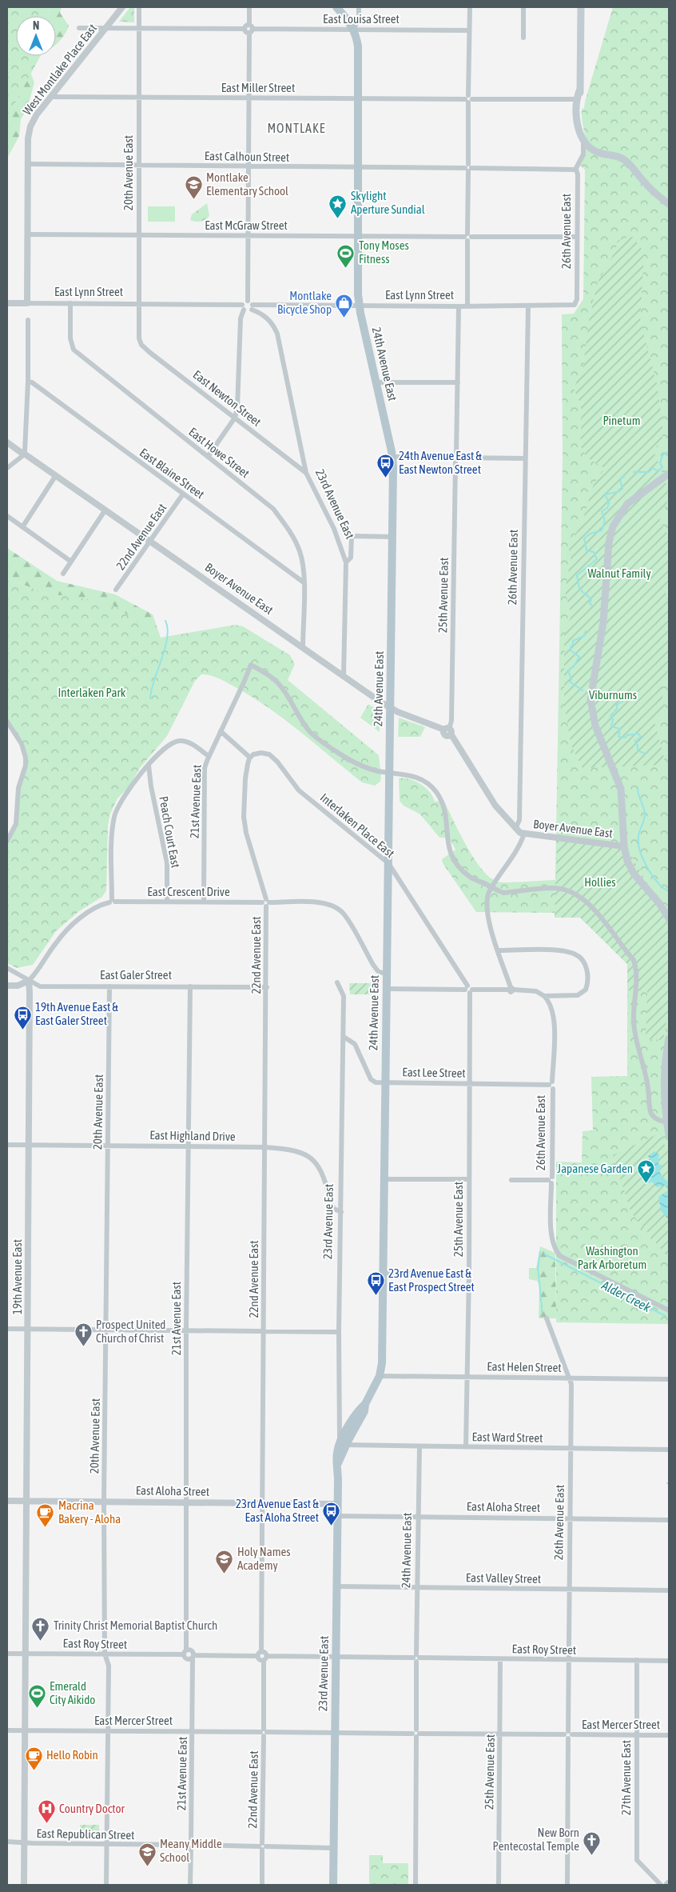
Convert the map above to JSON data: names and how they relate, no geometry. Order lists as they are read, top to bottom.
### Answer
{
  "streets": {
    "main road": ["24th Avenue East", "23rd Avenue East"],
    "street": [
      "East Louisa Street",
      "West Montlake Place East",
      "East Miller Street",
      "East Calhoun Street",
      "20th Avenue East",
      "East McGraw Street",
      "26th Avenue East",
      "East Lynn Street",
      "East Newton Street",
      "East Howe Street",
      "East Blaine Street",
      "22nd Avenue East",
      "Boyer Avenue East",
      "25th Avenue East",
      "21st Avenue East",
      "Interlaken Place East",
      "Peach Court East",
      "East Crescent Drive",
      "East Galer Street",
      "East Lee Street",
      "East Highland Drive",
      "19th Avenue East",
      "East Helen Street",
      "East Ward Street",
      "East Aloha Street",
      "East Valley Street",
      "East Roy Street",
      "East Mercer Street",
      "27th Avenue East",
      "East Republican Street"
    ]
  },
  "crossings": [
    ["East Louisa Street", "West Montlake Place East"],
    ["East Louisa Street", "20th Avenue East"],
    ["East Louisa Street", "24th Avenue East"],
    ["West Montlake Place East", "East Miller Street"],
    ["West Montlake Place East", "East Calhoun Street"],
    ["East Miller Street", "20th Avenue East"],
    ["East Miller Street", "24th Avenue East"],
    ["East Calhoun Street", "20th Avenue East"],
    ["East Calhoun Street", "26th Avenue East"],
    ["East Calhoun Street", "24th Avenue East"],
    ["20th Avenue East", "East McGraw Street"],
    ["20th Avenue East", "East Lynn Street"],
    ["20th Avenue East", "East Newton Street"],
    ["20th Avenue East", "East Galer Street"],
    ["20th Avenue East", "East Highland Drive"],
    ["20th Avenue East", "East Aloha Street"],
    ["20th Avenue East", "East Roy Street"],
    ["20th Avenue East", "East Mercer Street"],
    ["20th Avenue East", "East Republican Street"],
    ["East McGraw Street", "26th Avenue East"],
    ["East McGraw Street", "24th Avenue East"],
    ["26th Avenue East", "East Lynn Street"],
    ["26th Avenue East", "Boyer Avenue East"],
    ["26th Avenue East", "East Lee Street"],
    ["26th Avenue East", "East Helen Street"],
    ["26th Avenue East", "East Ward Street"],
    ["26th Avenue East", "East Aloha Street"],
    ["26th Avenue East", "East Valley Street"],
    ["26th Avenue East", "East Roy Street"],
    ["26th Avenue East", "East Mercer Street"],
    ["East Lynn Street", "24th Avenue East"],
    ["East Lynn Street", "East Howe Street"],
    ["East Lynn Street", "23rd Avenue East"],
    ["East Lynn Street", "25th Avenue East"],
    ["24th Avenue East", "Boyer Avenue East"],
    ["24th Avenue East", "21st Avenue East"],
    ["24th Avenue East", "Interlaken Place East"],
    ["24th Avenue East", "East Crescent Drive"],
    ["24th Avenue East", "East Lee Street"],
    ["24th Avenue East", "East Helen Street"],
    ["24th Avenue East", "East Ward Street"],
    ["24th Avenue East", "East Aloha Street"],
    ["24th Avenue East", "East Valley Street"],
    ["24th Avenue East", "East Roy Street"],
    ["24th Avenue East", "East Mercer Street"],
    ["East Newton Street", "23rd Avenue East"],
    ["East Howe Street", "East Blaine Street"],
    ["East Howe Street", "Boyer Avenue East"],
    ["East Blaine Street", "22nd Avenue East"],
    ["23rd Avenue East", "Boyer Avenue East"],
    ["23rd Avenue East", "East Lee Street"],
    ["23rd Avenue East", "East Highland Drive"],
    ["23rd Avenue East", "East Ward Street"],
    ["23rd Avenue East", "East Aloha Street"],
    ["23rd Avenue East", "East Valley Street"],
    ["23rd Avenue East", "East Roy Street"],
    ["23rd Avenue East", "East Mercer Street"],
    ["23rd Avenue East", "East Republican Street"],
    ["22nd Avenue East", "Boyer Avenue East"],
    ["22nd Avenue East", "Interlaken Place East"],
    ["22nd Avenue East", "East Crescent Drive"],
    ["22nd Avenue East", "East Galer Street"],
    ["22nd Avenue East", "East Highland Drive"],
    ["22nd Avenue East", "East Aloha Street"],
    ["22nd Avenue East", "East Roy Street"],
    ["22nd Avenue East", "East Mercer Street"],
    ["22nd Avenue East", "East Republican Street"],
    ["Boyer Avenue East", "25th Avenue East"],
    ["25th Avenue East", "Interlaken Place East"],
    ["25th Avenue East", "East Lee Street"],
    ["25th Avenue East", "East Helen Street"],
    ["25th Avenue East", "East Ward Street"],
    ["25th Avenue East", "East Roy Street"],
    ["25th Avenue East", "East Mercer Street"],
    ["21st Avenue East", "East Crescent Drive"],
    ["21st Avenue East", "East Galer Street"],
    ["21st Avenue East", "East Highland Drive"],
    ["21st Avenue East", "East Aloha Street"],
    ["21st Avenue East", "East Roy Street"],
    ["21st Avenue East", "East Mercer Street"],
    ["21st Avenue East", "East Republican Street"],
    ["Peach Court East", "East Crescent Drive"],
    ["East Crescent Drive", "East Galer Street"],
    ["East Crescent Drive", "19th Avenue East"],
    ["East Galer Street", "19th Avenue East"],
    ["East Highland Drive", "19th Avenue East"],
    ["19th Avenue East", "East Aloha Street"],
    ["19th Avenue East", "East Roy Street"],
    ["19th Avenue East", "East Mercer Street"],
    ["19th Avenue East", "East Republican Street"],
    ["East Roy Street", "27th Avenue East"],
    ["East Mercer Street", "27th Avenue East"]
  ],
  "districts": ["MONTLAKE"],
  "water": ["Alder Creek"],
  "parks": [
    "Pinetum",
    "Walnut Family",
    "Interlaken Park",
    "Viburnums",
    "Hollies",
    "Washington Park Arboretum"
  ],
  "places": {
    "school or university": ["Montlake Elementary School", "Holy Names Academy", "Meany Middle School"],
    "place": ["Skylight Aperture Sundial", "Japanese Garden"],
    "sports": ["Tony Moses Fitness", "Emerald City Aikido"],
    "shop": ["Montlake Bicycle Shop"],
    "bus stop": [
      "24th Avenue East & East Newton Street",
      "19th Avenue East & East Galer Street",
      "23rd Avenue East & East Prospect Street",
      "23rd Avenue East & East Aloha Street"
    ],
    "church": ["Prospect United Church of Christ", "Trinity Christ Memorial Baptist Church", "New Born Pentecostal Temple"],
    "cafe": ["Macrina Bakery - Aloha", "Hello Robin"],
    "hospital": ["Country Doctor"]
  },
  "north": "top"
}
